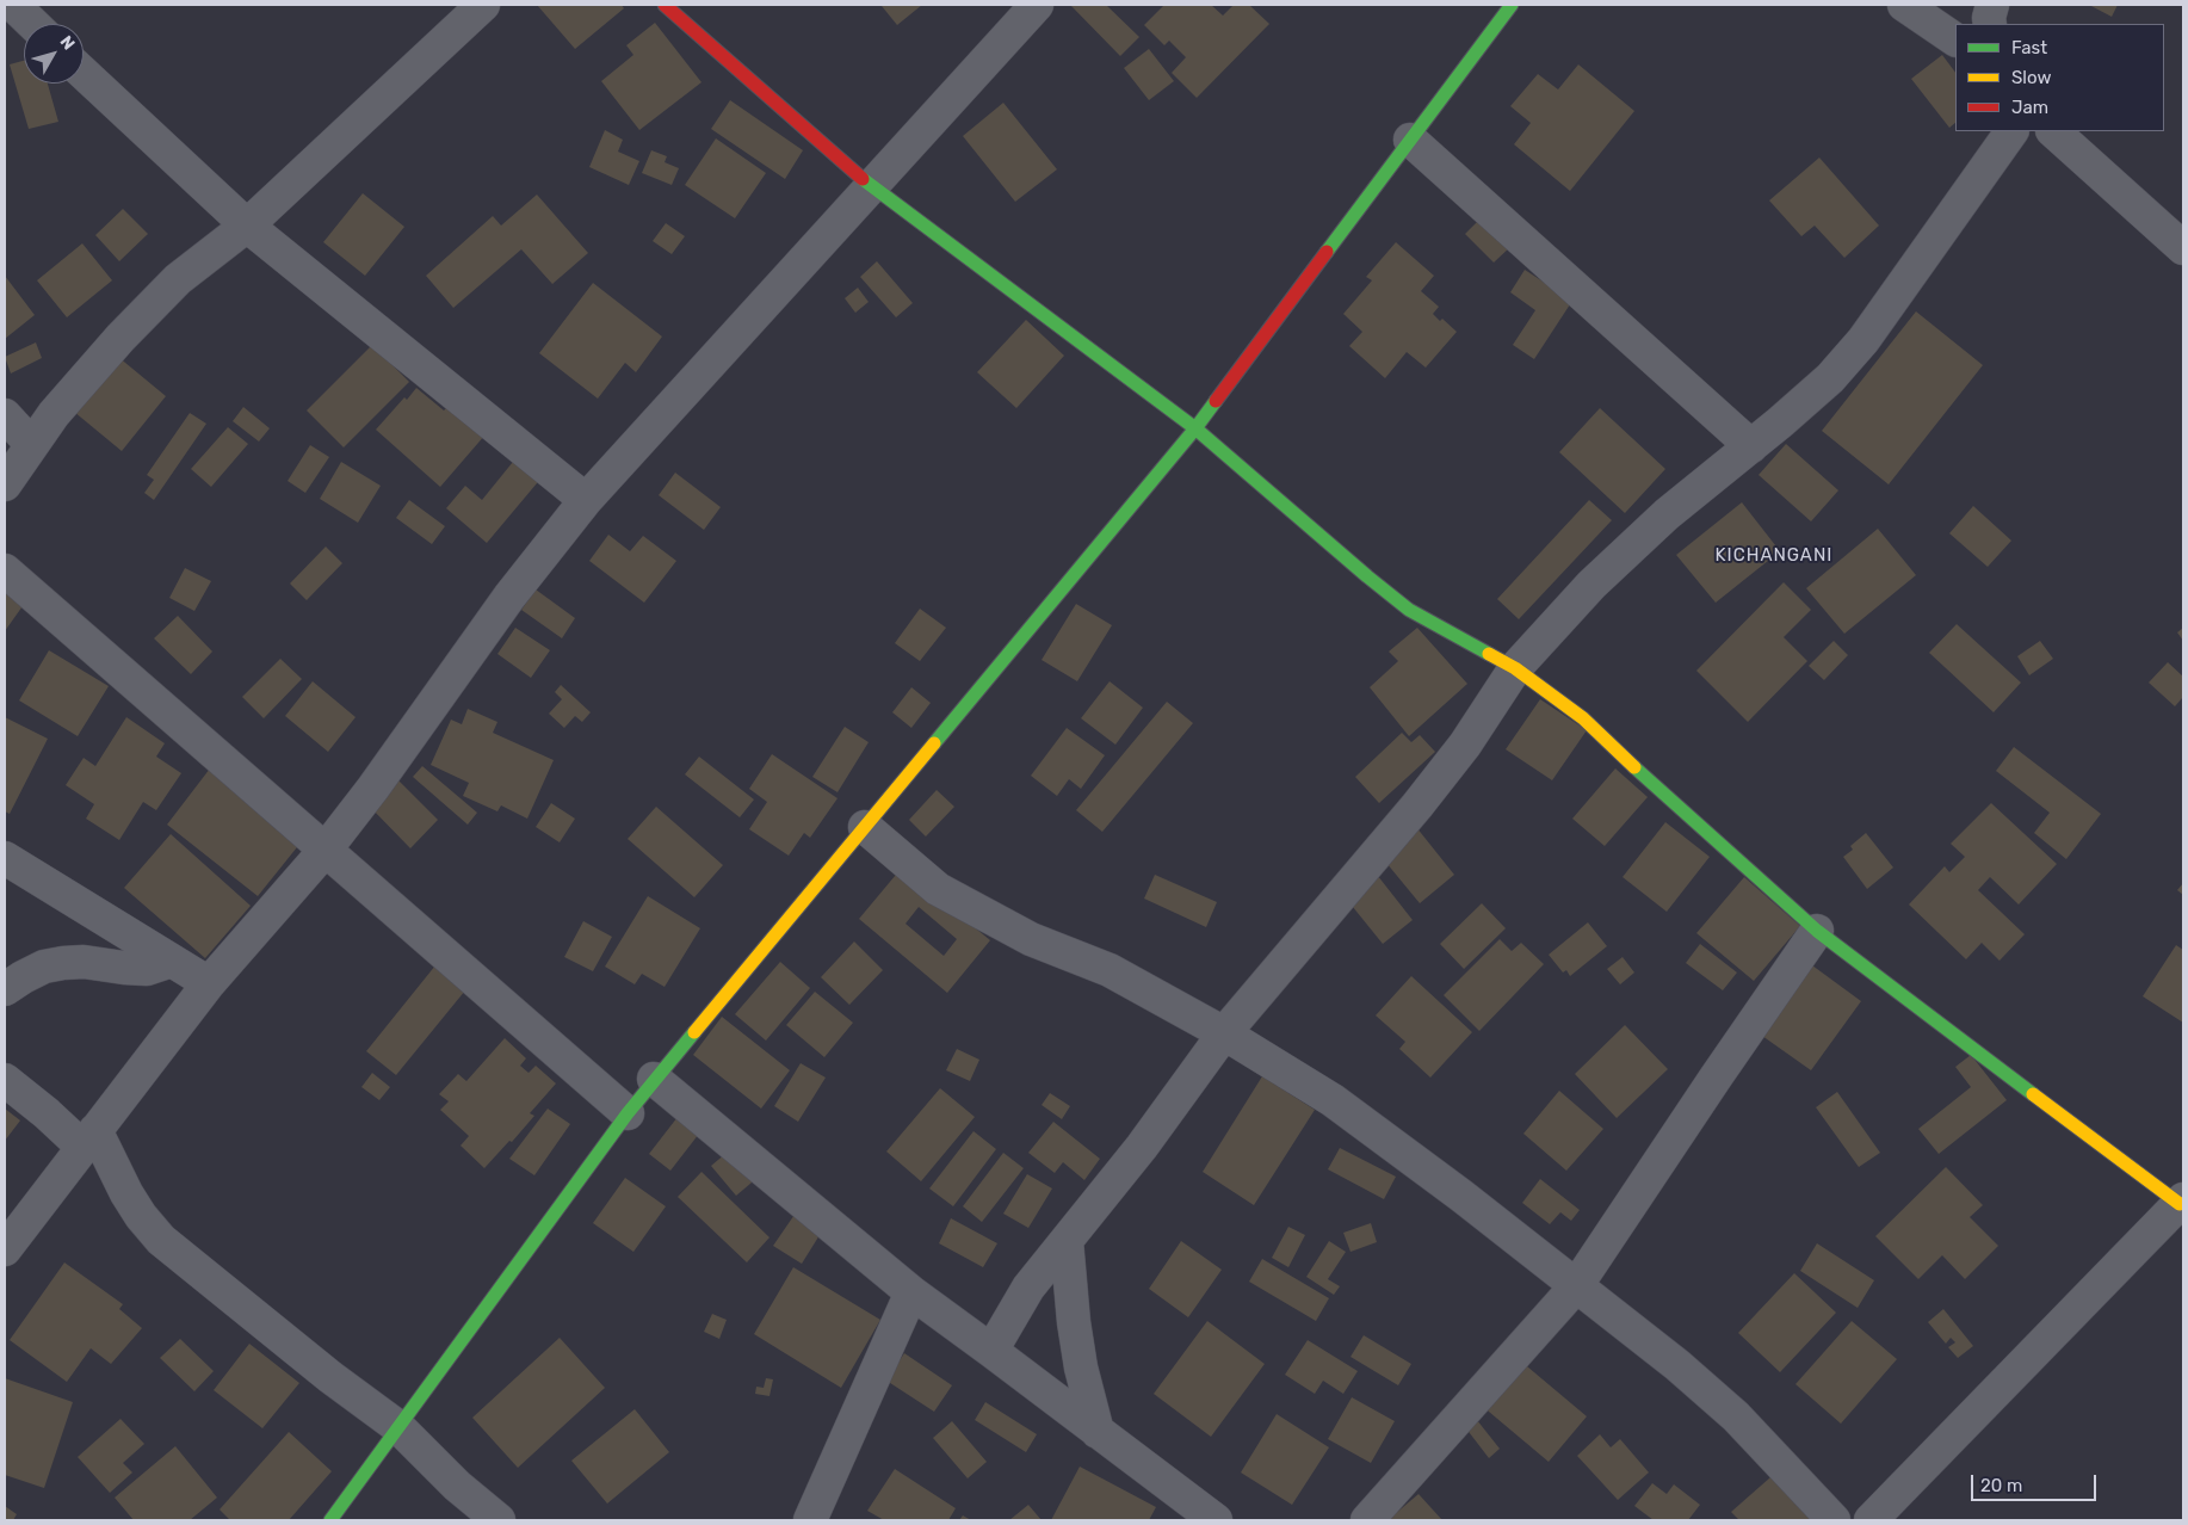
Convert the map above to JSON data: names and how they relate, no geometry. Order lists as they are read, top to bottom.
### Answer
{
  "districts": ["KICHANGANI"],
  "legend": ["Fast", "Slow", "Jam"],
  "scale_bar": "20 m",
  "north": "top right"
}
